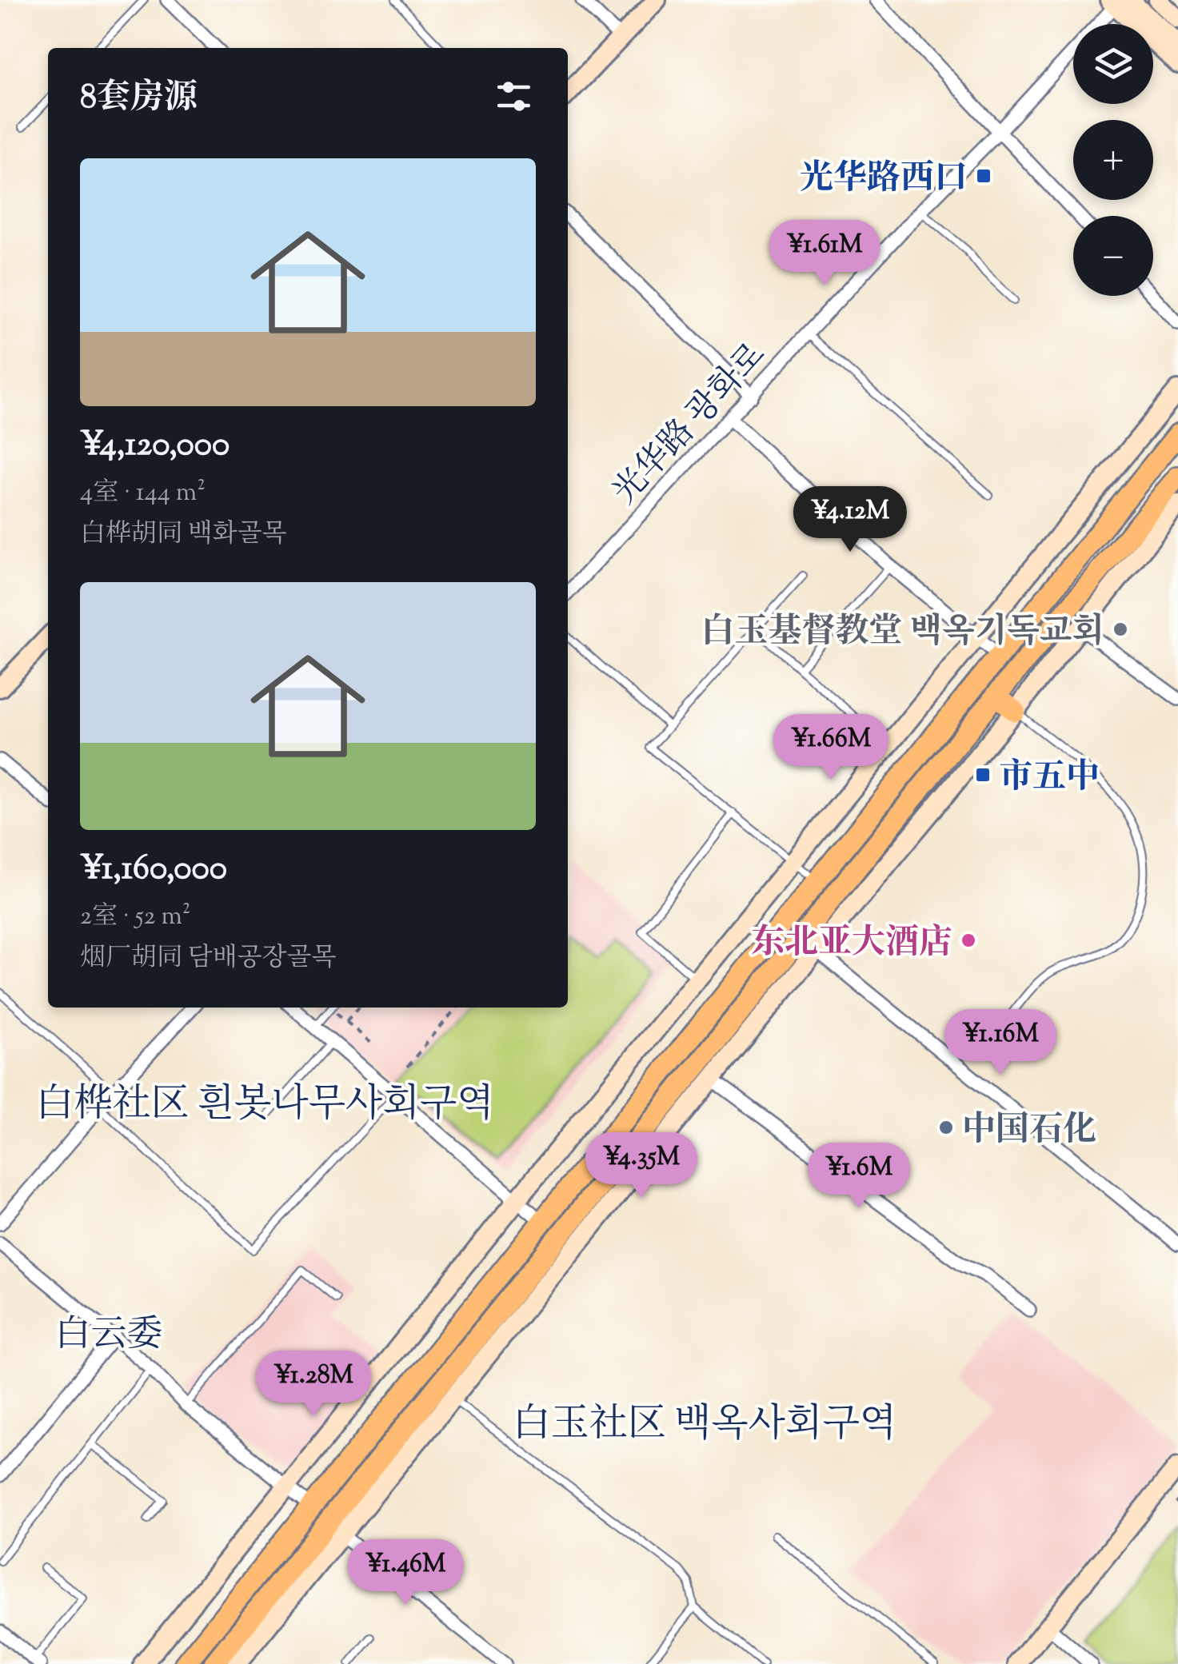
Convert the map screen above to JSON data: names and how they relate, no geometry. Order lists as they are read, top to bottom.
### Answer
{
  "streets": {
    "street": ["光华路 광화로"]
  },
  "districts": ["白桦社区 흰봇나무사회구역", "白云委", "白玉社区 백옥사회구역"],
  "places": {
    "transit": ["光华路西口", "市五中"],
    "other": ["白玉基督教堂 백옥기독교회", "东北亚大酒店", "中国石化"]
  },
  "page": {
    "map_buttons": ["+", "−"],
    "heading": "8套房源",
    "list": [
      {
        "name": "¥4,120,000",
        "note": "4室 · 144 m² · 白桦胡同 백화골목"
      },
      {
        "name": "¥1,160,000",
        "note": "2室 · 52 m² · 烟厂胡同 담배공장골목"
      }
    ],
    "price": [
      "¥1.61M",
      "¥4.12M",
      "¥1.66M",
      "¥1.16M",
      "¥4.35M",
      "¥1.6M",
      "¥1.28M",
      "¥1.46M"
    ]
  }
}
